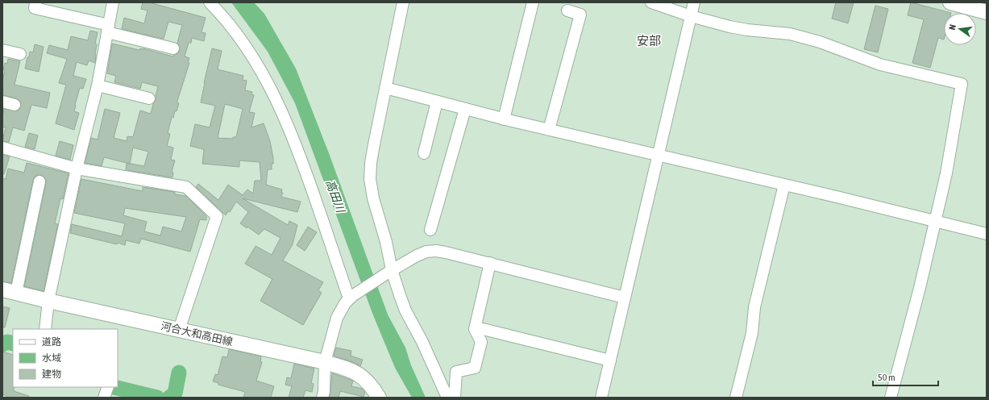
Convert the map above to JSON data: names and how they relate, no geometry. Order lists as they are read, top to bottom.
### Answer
{
  "streets": {
    "main road": ["河合大和高田線"]
  },
  "districts": ["安部"],
  "water": ["高田川"],
  "legend": ["道路", "水域", "建物"],
  "scale_bar": "50 m",
  "north": "left"
}
